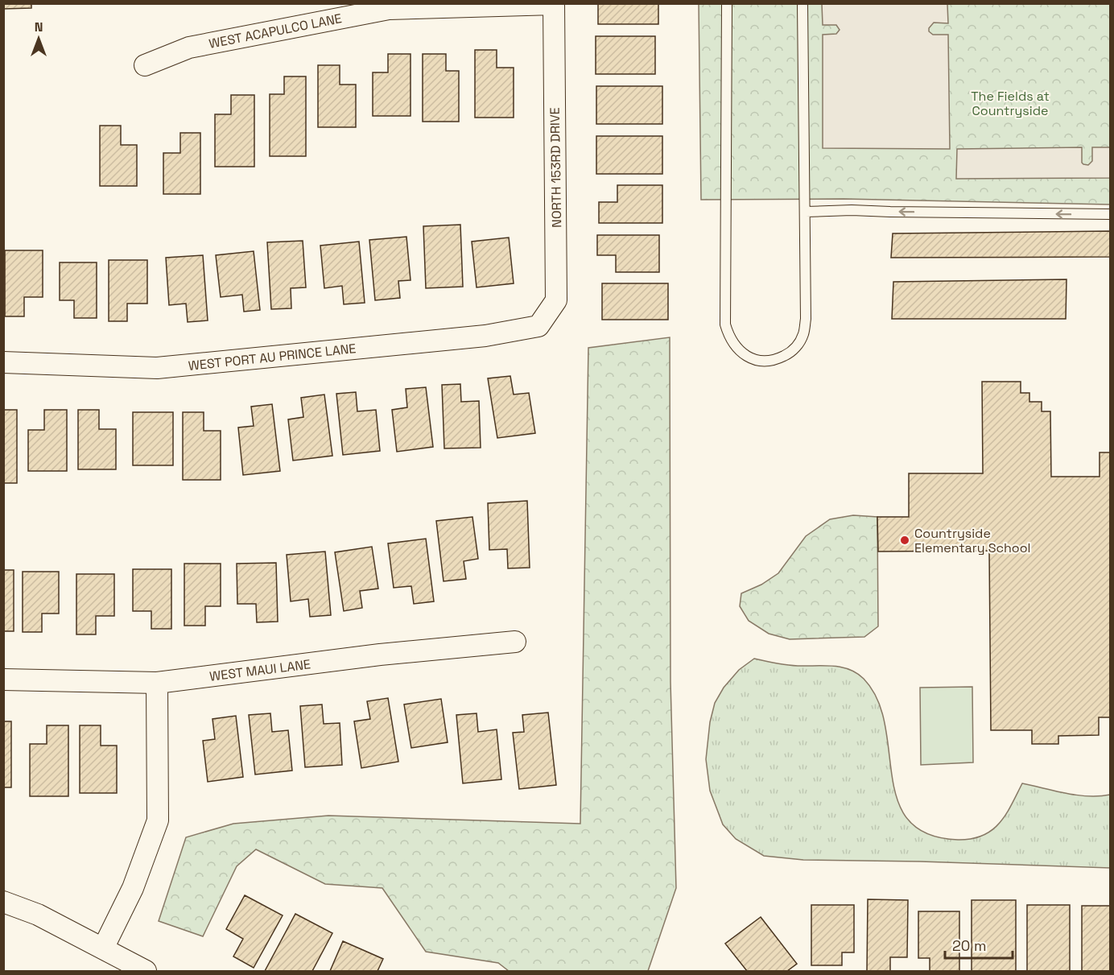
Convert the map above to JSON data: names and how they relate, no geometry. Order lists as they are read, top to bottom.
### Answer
{
  "streets": {
    "street": [
      "WEST ACAPULCO LANE",
      "NORTH 153RD DRIVE",
      "WEST PORT AU PRINCE LANE",
      "WEST MAUI LANE"
    ]
  },
  "crossings": [
    ["WEST ACAPULCO LANE", "NORTH 153RD DRIVE"],
    ["NORTH 153RD DRIVE", "WEST PORT AU PRINCE LANE"]
  ],
  "parks": ["The Fields at Countryside"],
  "places": ["Countryside Elementary School"],
  "scale_bar": "20 m",
  "north": "top"
}
